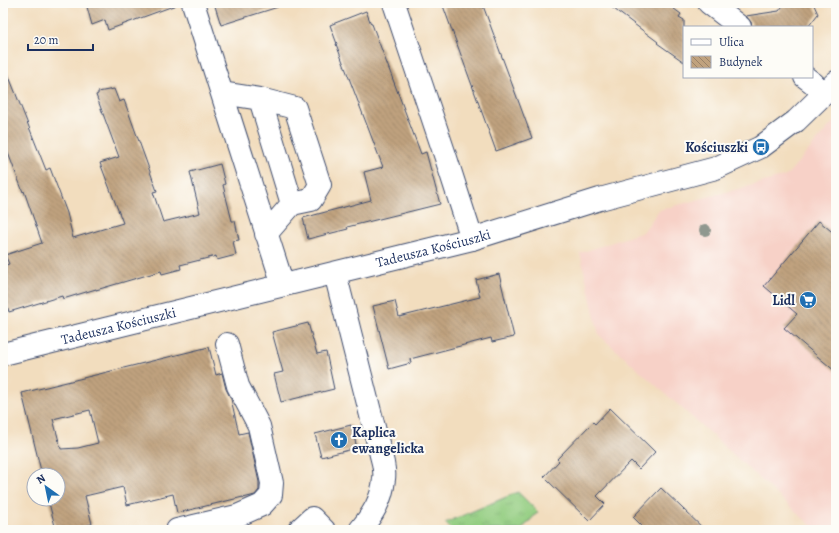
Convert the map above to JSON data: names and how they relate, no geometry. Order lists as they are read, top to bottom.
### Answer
{
  "streets": {
    "main road": ["Tadeusza Kościuszki"]
  },
  "places": {
    "bus stop": ["Kościuszki"],
    "supermarket": ["Lidl"],
    "church": ["Kaplica ewangelicka"]
  },
  "legend": ["Ulica", "Budynek"],
  "scale_bar": "20 m",
  "north": "top left"
}
